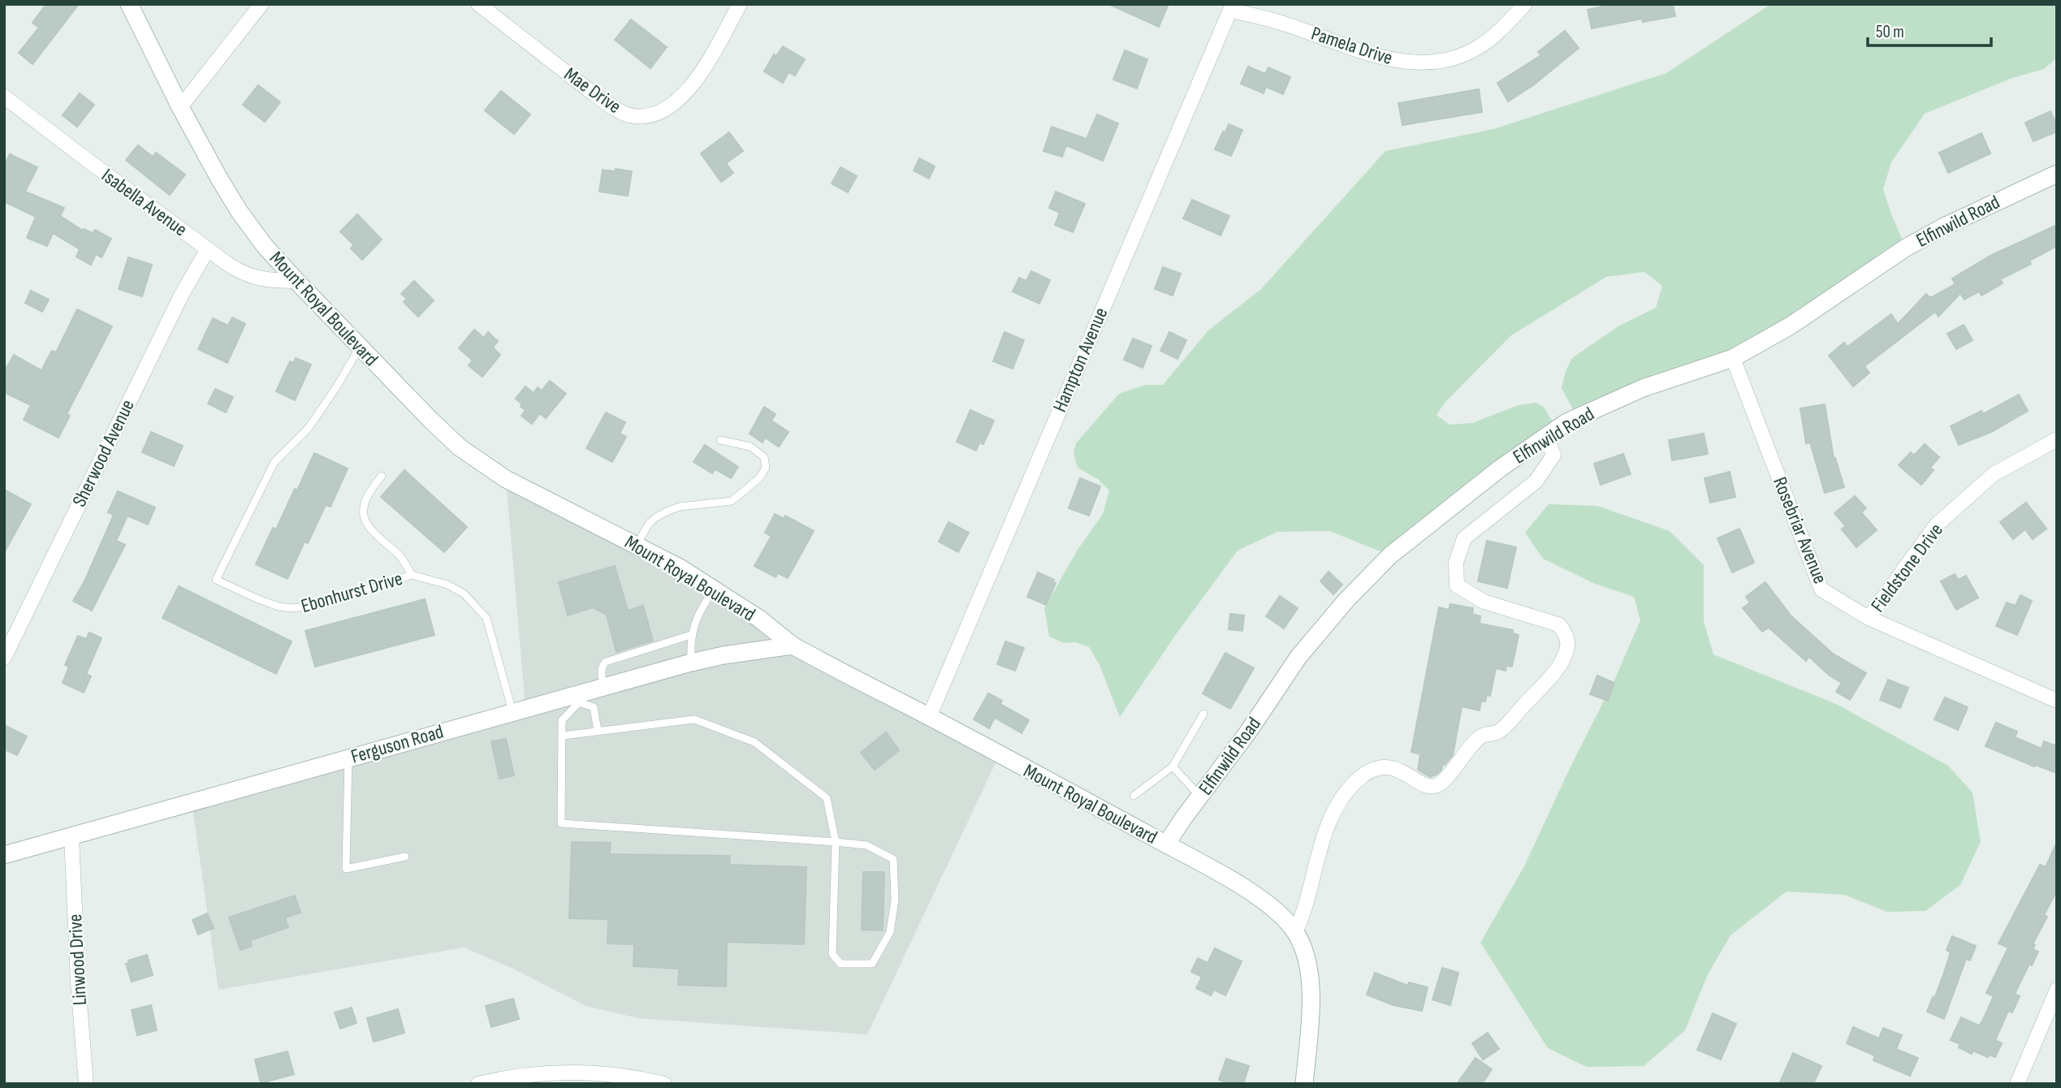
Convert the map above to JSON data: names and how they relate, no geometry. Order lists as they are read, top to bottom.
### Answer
{
  "streets": {
    "street": [
      "Pamela Drive",
      "Mae Drive",
      "Isabella Avenue",
      "Elfinwild Road",
      "Mount Royal Boulevard",
      "Hampton Avenue",
      "Sherwood Avenue",
      "Rosebriar Avenue",
      "Fieldstone Drive",
      "Ferguson Road",
      "Linwood Drive"
    ],
    "lane": ["Ebonhurst Drive"]
  },
  "crossings": [
    ["Pamela Drive", "Hampton Avenue"],
    ["Isabella Avenue", "Mount Royal Boulevard"],
    ["Isabella Avenue", "Sherwood Avenue"],
    ["Elfinwild Road", "Mount Royal Boulevard"],
    ["Elfinwild Road", "Rosebriar Avenue"],
    ["Mount Royal Boulevard", "Hampton Avenue"],
    ["Mount Royal Boulevard", "Ebonhurst Drive"],
    ["Mount Royal Boulevard", "Ferguson Road"],
    ["Rosebriar Avenue", "Fieldstone Drive"],
    ["Ebonhurst Drive", "Ferguson Road"],
    ["Ferguson Road", "Linwood Drive"]
  ],
  "scale_bar": "50 m"
}
